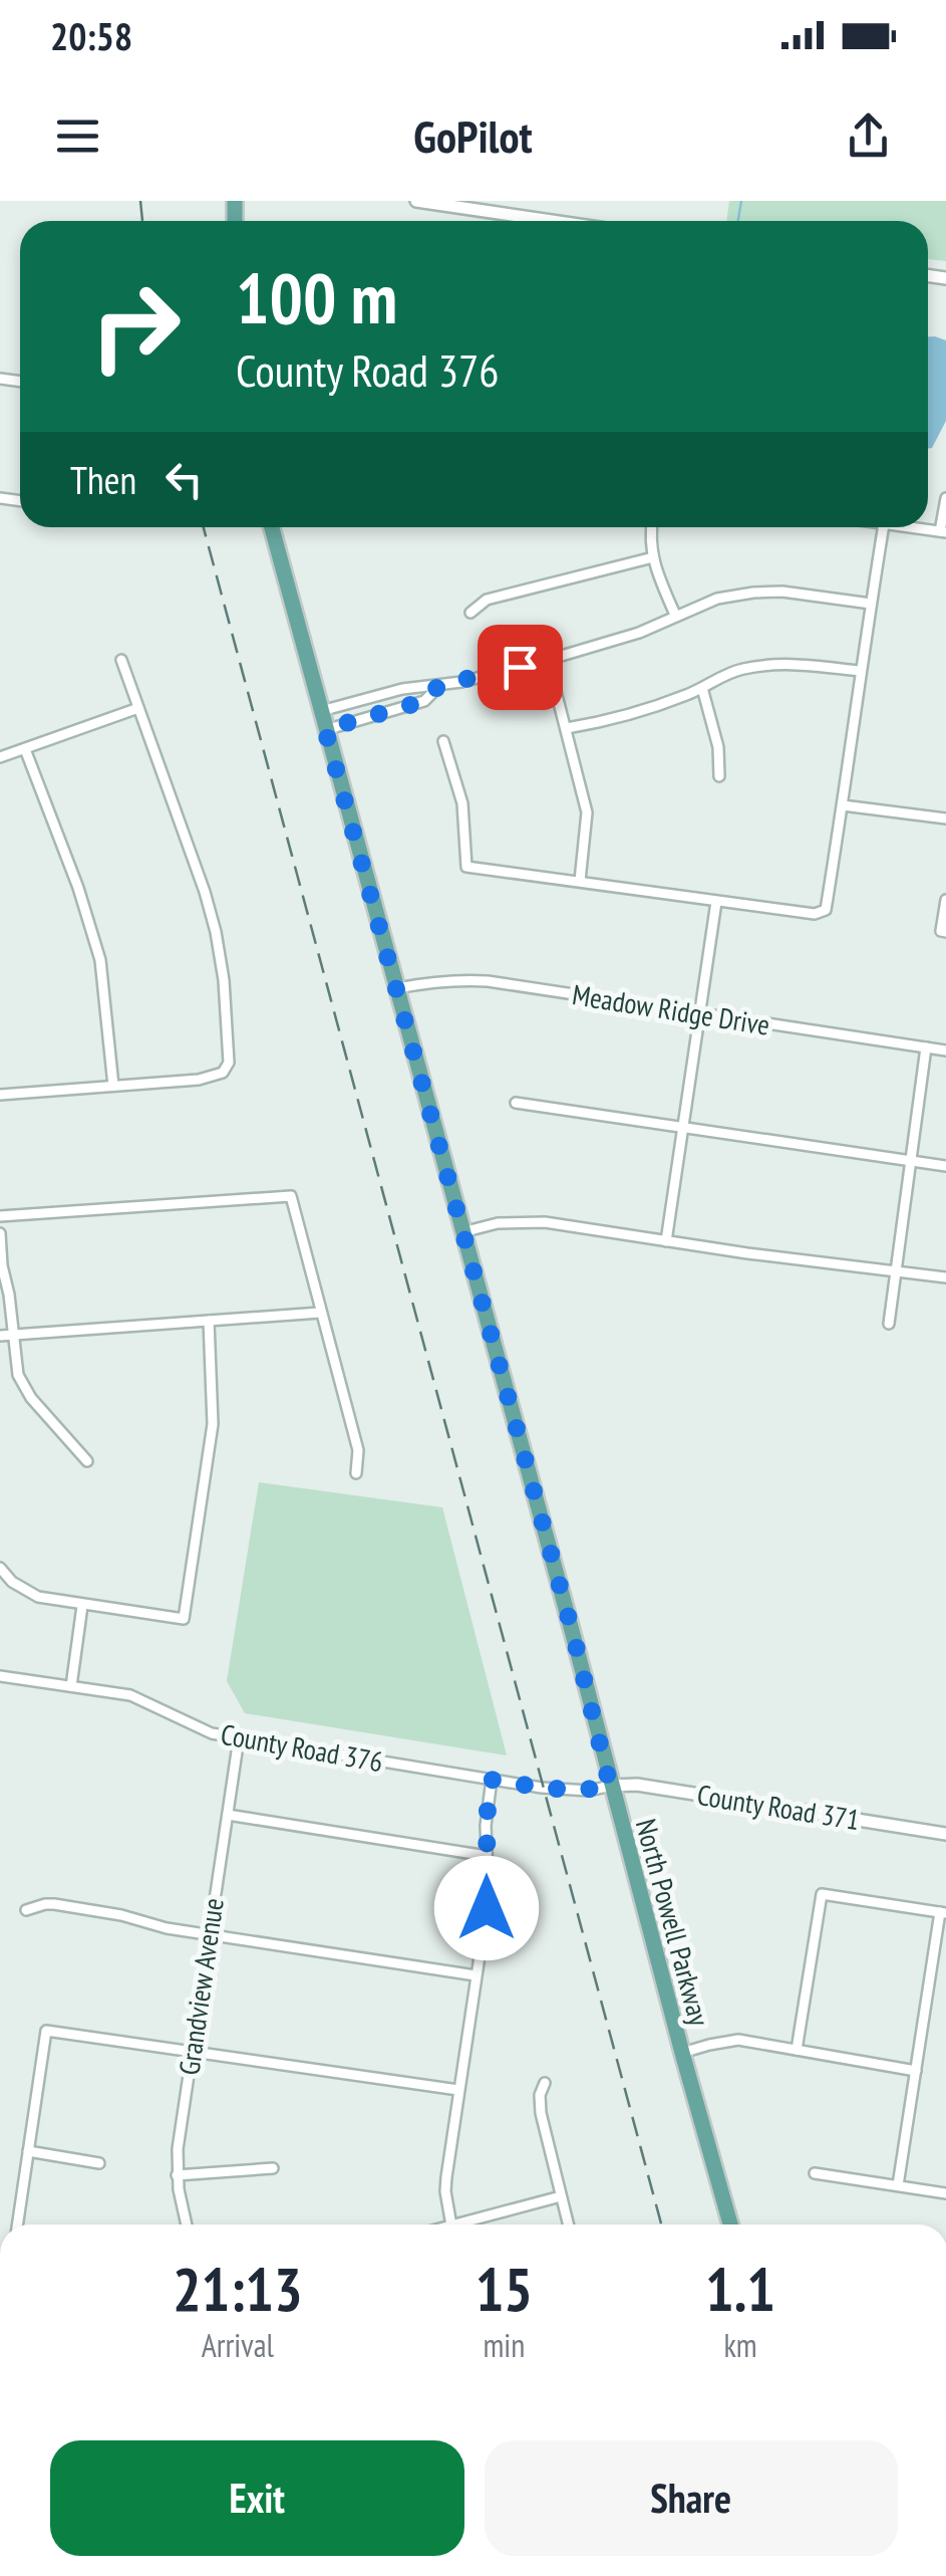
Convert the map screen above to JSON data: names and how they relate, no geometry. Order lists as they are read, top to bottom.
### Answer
{
  "streets": {
    "main road": ["North Powell Parkway"],
    "street": [
      "Meadow Ridge Drive",
      "County Road 376",
      "County Road 371",
      "Grandview Avenue"
    ]
  },
  "crossings": [
    ["Meadow Ridge Drive", "North Powell Parkway"],
    ["County Road 376", "County Road 371"],
    ["County Road 376", "North Powell Parkway"],
    ["County Road 376", "Grandview Avenue"],
    ["County Road 371", "North Powell Parkway"]
  ],
  "page": {
    "status": "20:58",
    "header": "GoPilot",
    "turn": ["100 m", "County Road 376"],
    "then": "Then",
    "eta": [
      "21:13",
      "Arrival",
      "15",
      "min",
      "1.1",
      "km"
    ],
    "buttons": ["Exit", "Share"]
  }
}
